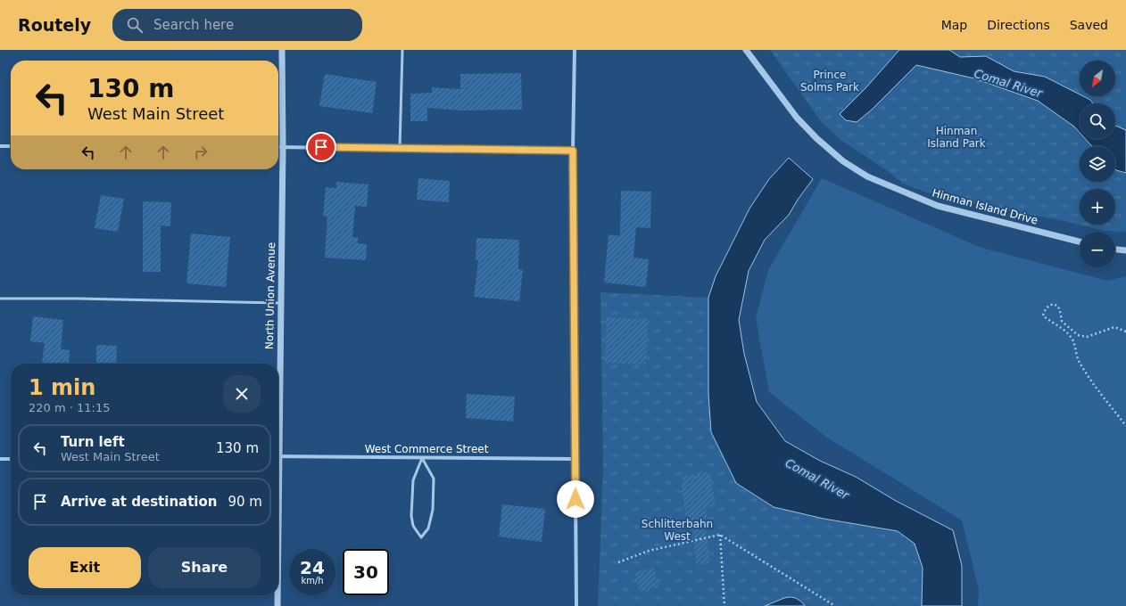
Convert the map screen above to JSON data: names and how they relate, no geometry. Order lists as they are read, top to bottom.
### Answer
{
  "streets": {
    "street": ["Hinman Island Drive", "North Union Avenue", "West Commerce Street"]
  },
  "water": ["Comal River"],
  "parks": ["Prince Solms Park", "Hinman Island Park", "Schlitterbahn West"],
  "north": "bottom left",
  "page": {
    "header": "Routely",
    "search": "Search here",
    "nav": ["Map", "Directions", "Saved"],
    "map_buttons": ["+", "−"],
    "turn": ["130 m", "West Main Street"],
    "heading": ["1 min", "220 m · 11:15"],
    "list": [
      {
        "name": "Turn left",
        "note": "West Main Street",
        "value": "130 m"
      },
      {
        "name": "Arrive at destination",
        "value": "90 m"
      }
    ],
    "buttons": ["Exit", "Share"],
    "speed": "24 km/h",
    "limit": "30"
  }
}
